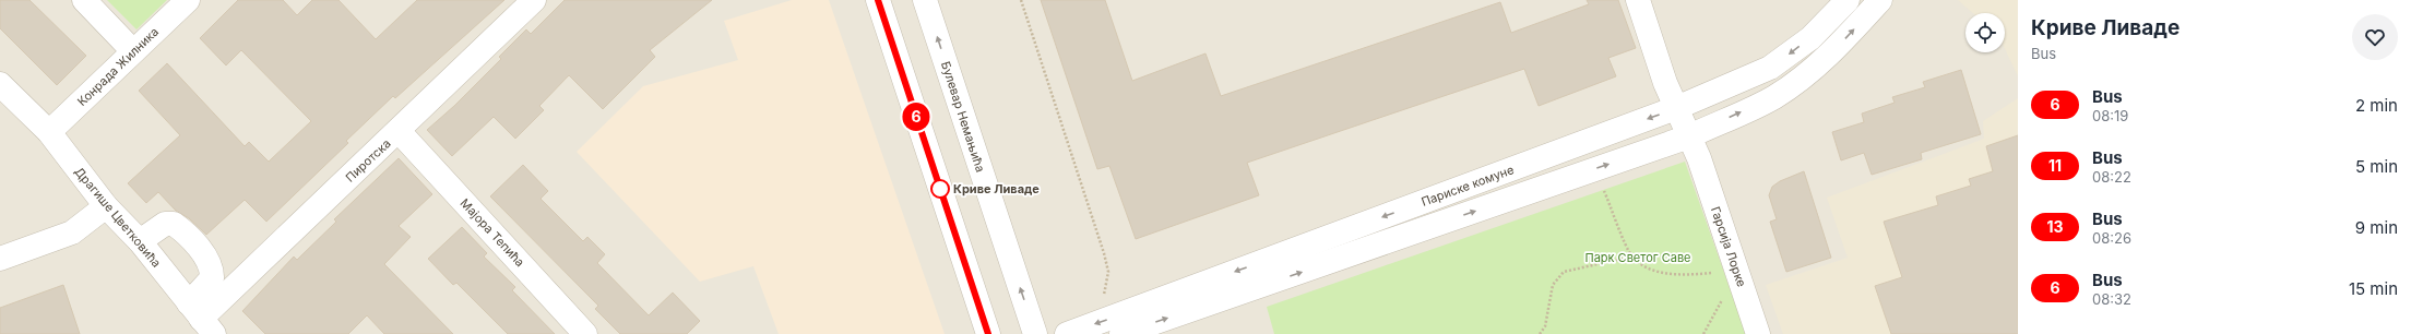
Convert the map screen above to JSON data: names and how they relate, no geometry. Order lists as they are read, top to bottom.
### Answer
{
  "streets": {
    "street": [
      "Конрада Жилника",
      "Булевар Немањића",
      "Пиротска",
      "Париске комуне",
      "Драгише Цветковића",
      "Мајора Тепића",
      "Гарсија Лорке"
    ]
  },
  "crossings": [
    ["Конрада Жилника", "Драгише Цветковића"],
    ["Пиротска", "Драгише Цветковића"],
    ["Пиротска", "Мајора Тепића"],
    ["Париске комуне", "Гарсија Лорке"]
  ],
  "parks": ["Парк Светог Саве"],
  "places": ["Криве Ливаде"],
  "lines": ["bus line 6"],
  "page": {
    "on_map": "6",
    "heading": ["Криве Ливаде", "Bus"],
    "list": [
      {
        "mark": "6",
        "name": "Bus",
        "note": "08:19",
        "value": "2 min"
      },
      {
        "mark": "11",
        "name": "Bus",
        "note": "08:22",
        "value": "5 min"
      },
      {
        "mark": "13",
        "name": "Bus",
        "note": "08:26",
        "value": "9 min"
      },
      {
        "mark": "6",
        "name": "Bus",
        "note": "08:32",
        "value": "15 min"
      }
    ]
  }
}
